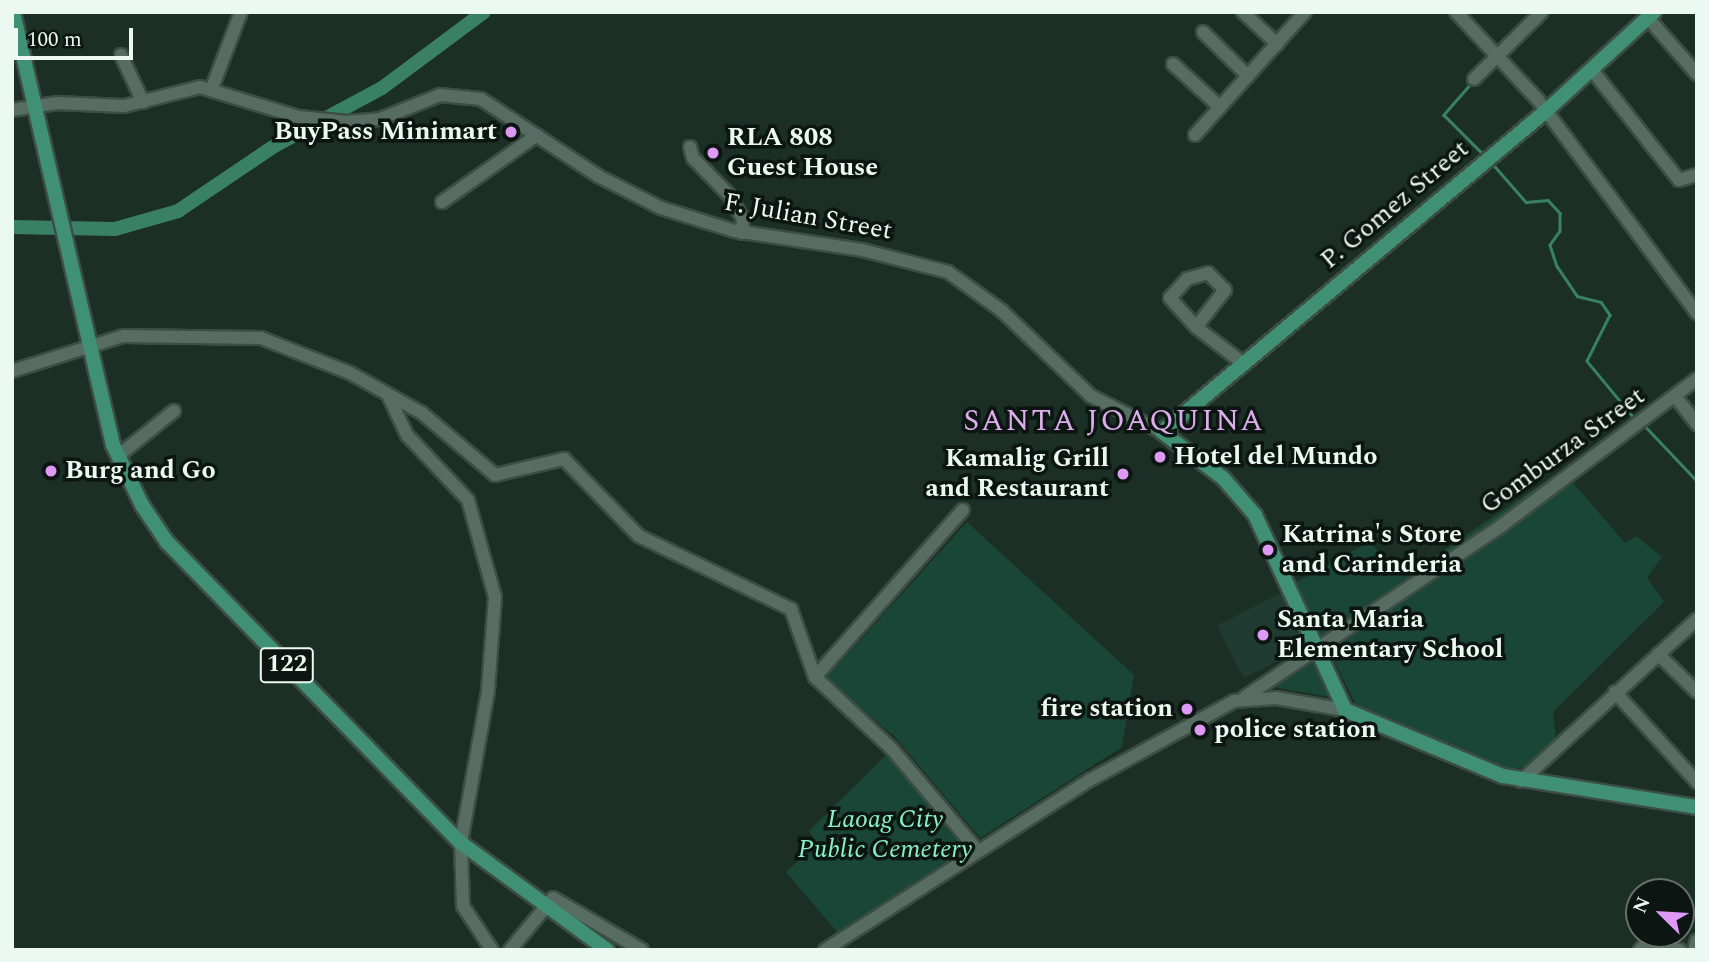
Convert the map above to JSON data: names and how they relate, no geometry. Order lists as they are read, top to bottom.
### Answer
{
  "streets": {
    "main road": ["P. Gomez Street", "F. Julian Street", "122"],
    "street": ["Gomburza Street"]
  },
  "crossings": [
    ["P. Gomez Street", "F. Julian Street"],
    ["F. Julian Street", "Gomburza Street"],
    ["F. Julian Street", "122"]
  ],
  "districts": ["SANTA JOAQUINA"],
  "parks": ["Laoag City Public Cemetery"],
  "places": [
    "BuyPass Minimart",
    "RLA 808 Guest House",
    "Hotel del Mundo",
    "Burg and Go",
    "Kamalig Grill and Restaurant",
    "Katrina's Store and Carinderia",
    "Santa Maria Elementary School",
    "fire station",
    "police station"
  ],
  "scale_bar": "100 m",
  "north": "top left"
}
